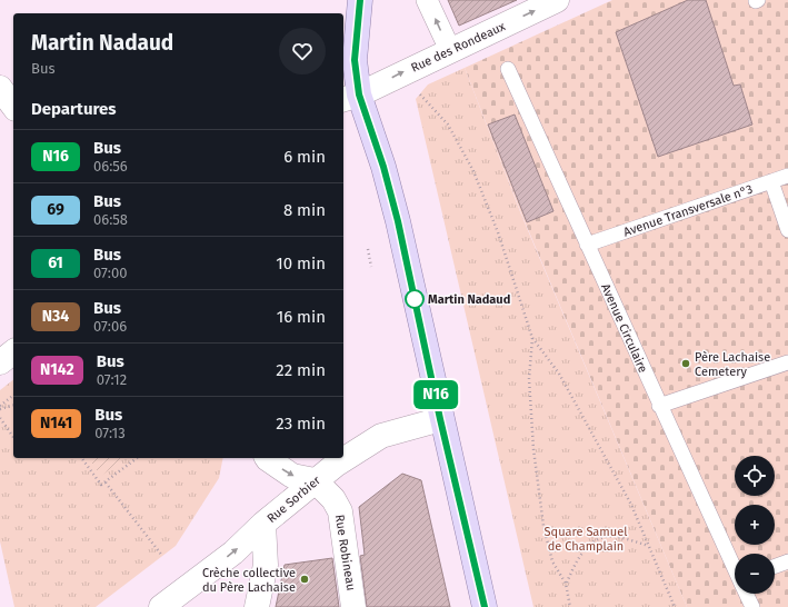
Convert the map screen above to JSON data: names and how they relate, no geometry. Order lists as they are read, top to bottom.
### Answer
{
  "streets": {
    "street": ["Rue des Rondeaux", "Rue Sorbier", "Rue Robineau"],
    "lane": ["Avenue Transversale n°3", "Avenue Circulaire"]
  },
  "crossings": [
    ["Avenue Transversale n°3", "Avenue Circulaire"],
    ["Rue Sorbier", "Rue Robineau"]
  ],
  "one_way": ["Rue des Rondeaux", "Rue Sorbier"],
  "parks": ["Square Samuel de Champlain"],
  "places": ["Martin Nadaud", "Père Lachaise Cemetery", "Crèche collective du Père Lachaise"],
  "lines": ["bus line N16"],
  "page": {
    "on_map": "N16",
    "heading": [
      ["Martin Nadaud", "Bus"],
      "Departures"
    ],
    "list": [
      {
        "mark": "N16",
        "name": "Bus",
        "note": "06:56",
        "value": "6 min"
      },
      {
        "mark": "69",
        "name": "Bus",
        "note": "06:58",
        "value": "8 min"
      },
      {
        "mark": "61",
        "name": "Bus",
        "note": "07:00",
        "value": "10 min"
      },
      {
        "mark": "N34",
        "name": "Bus",
        "note": "07:06",
        "value": "16 min"
      },
      {
        "mark": "N142",
        "name": "Bus",
        "note": "07:12",
        "value": "22 min"
      },
      {
        "mark": "N141",
        "name": "Bus",
        "note": "07:13",
        "value": "23 min"
      }
    ],
    "map_buttons": ["+", "−"]
  }
}
